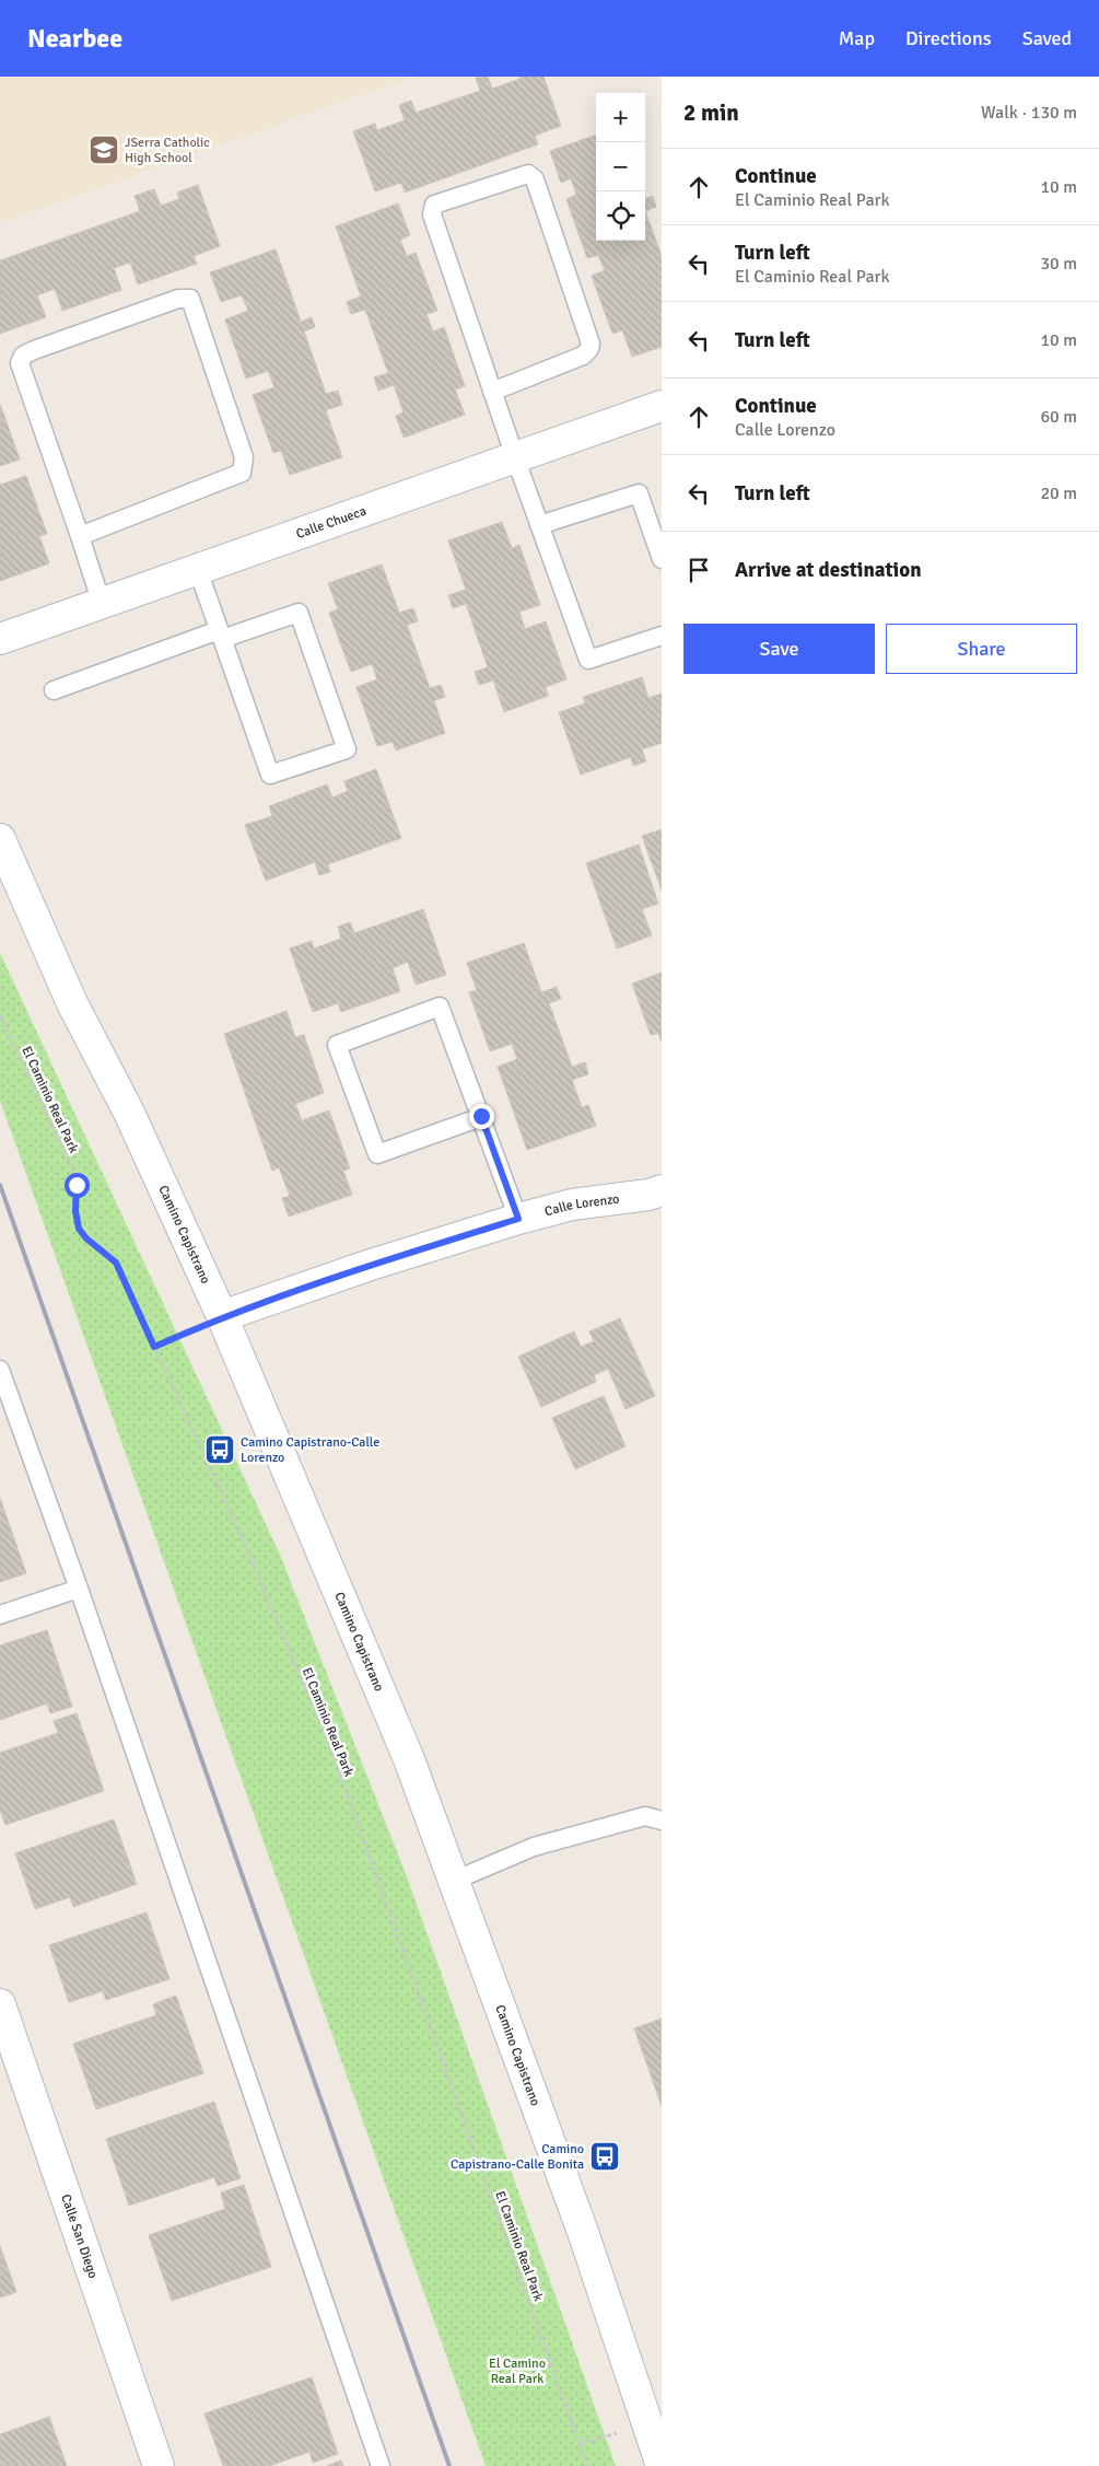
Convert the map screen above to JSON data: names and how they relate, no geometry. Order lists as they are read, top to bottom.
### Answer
{
  "streets": {
    "main road": [
      "Calle Chueca",
      "Calle Lorenzo",
      "Camino Capistrano",
      "Calle San Diego"
    ],
    "path": ["El Caminio Real Park"]
  },
  "crossings": [
    ["Calle Lorenzo", "Camino Capistrano"]
  ],
  "parks": ["El Camino Real Park"],
  "places": {
    "school or university": ["JSerra Catholic High School"],
    "bus stop": ["Camino Capistrano-Calle Lorenzo", "Camino Capistrano-Calle Bonita"]
  },
  "page": {
    "header": "Nearbee",
    "nav": ["Map", "Directions", "Saved"],
    "heading": ["2 min", "Walk · 130 m"],
    "map_buttons": ["+", "−"],
    "list": [
      ["Continue", "El Caminio Real Park", "10 m"],
      ["Turn left", "El Caminio Real Park", "30 m"],
      ["Turn left", "10 m"],
      ["Continue", "Calle Lorenzo", "60 m"],
      ["Turn left", "20 m"],
      "Arrive at destination"
    ],
    "buttons": ["Save", "Share"]
  }
}
